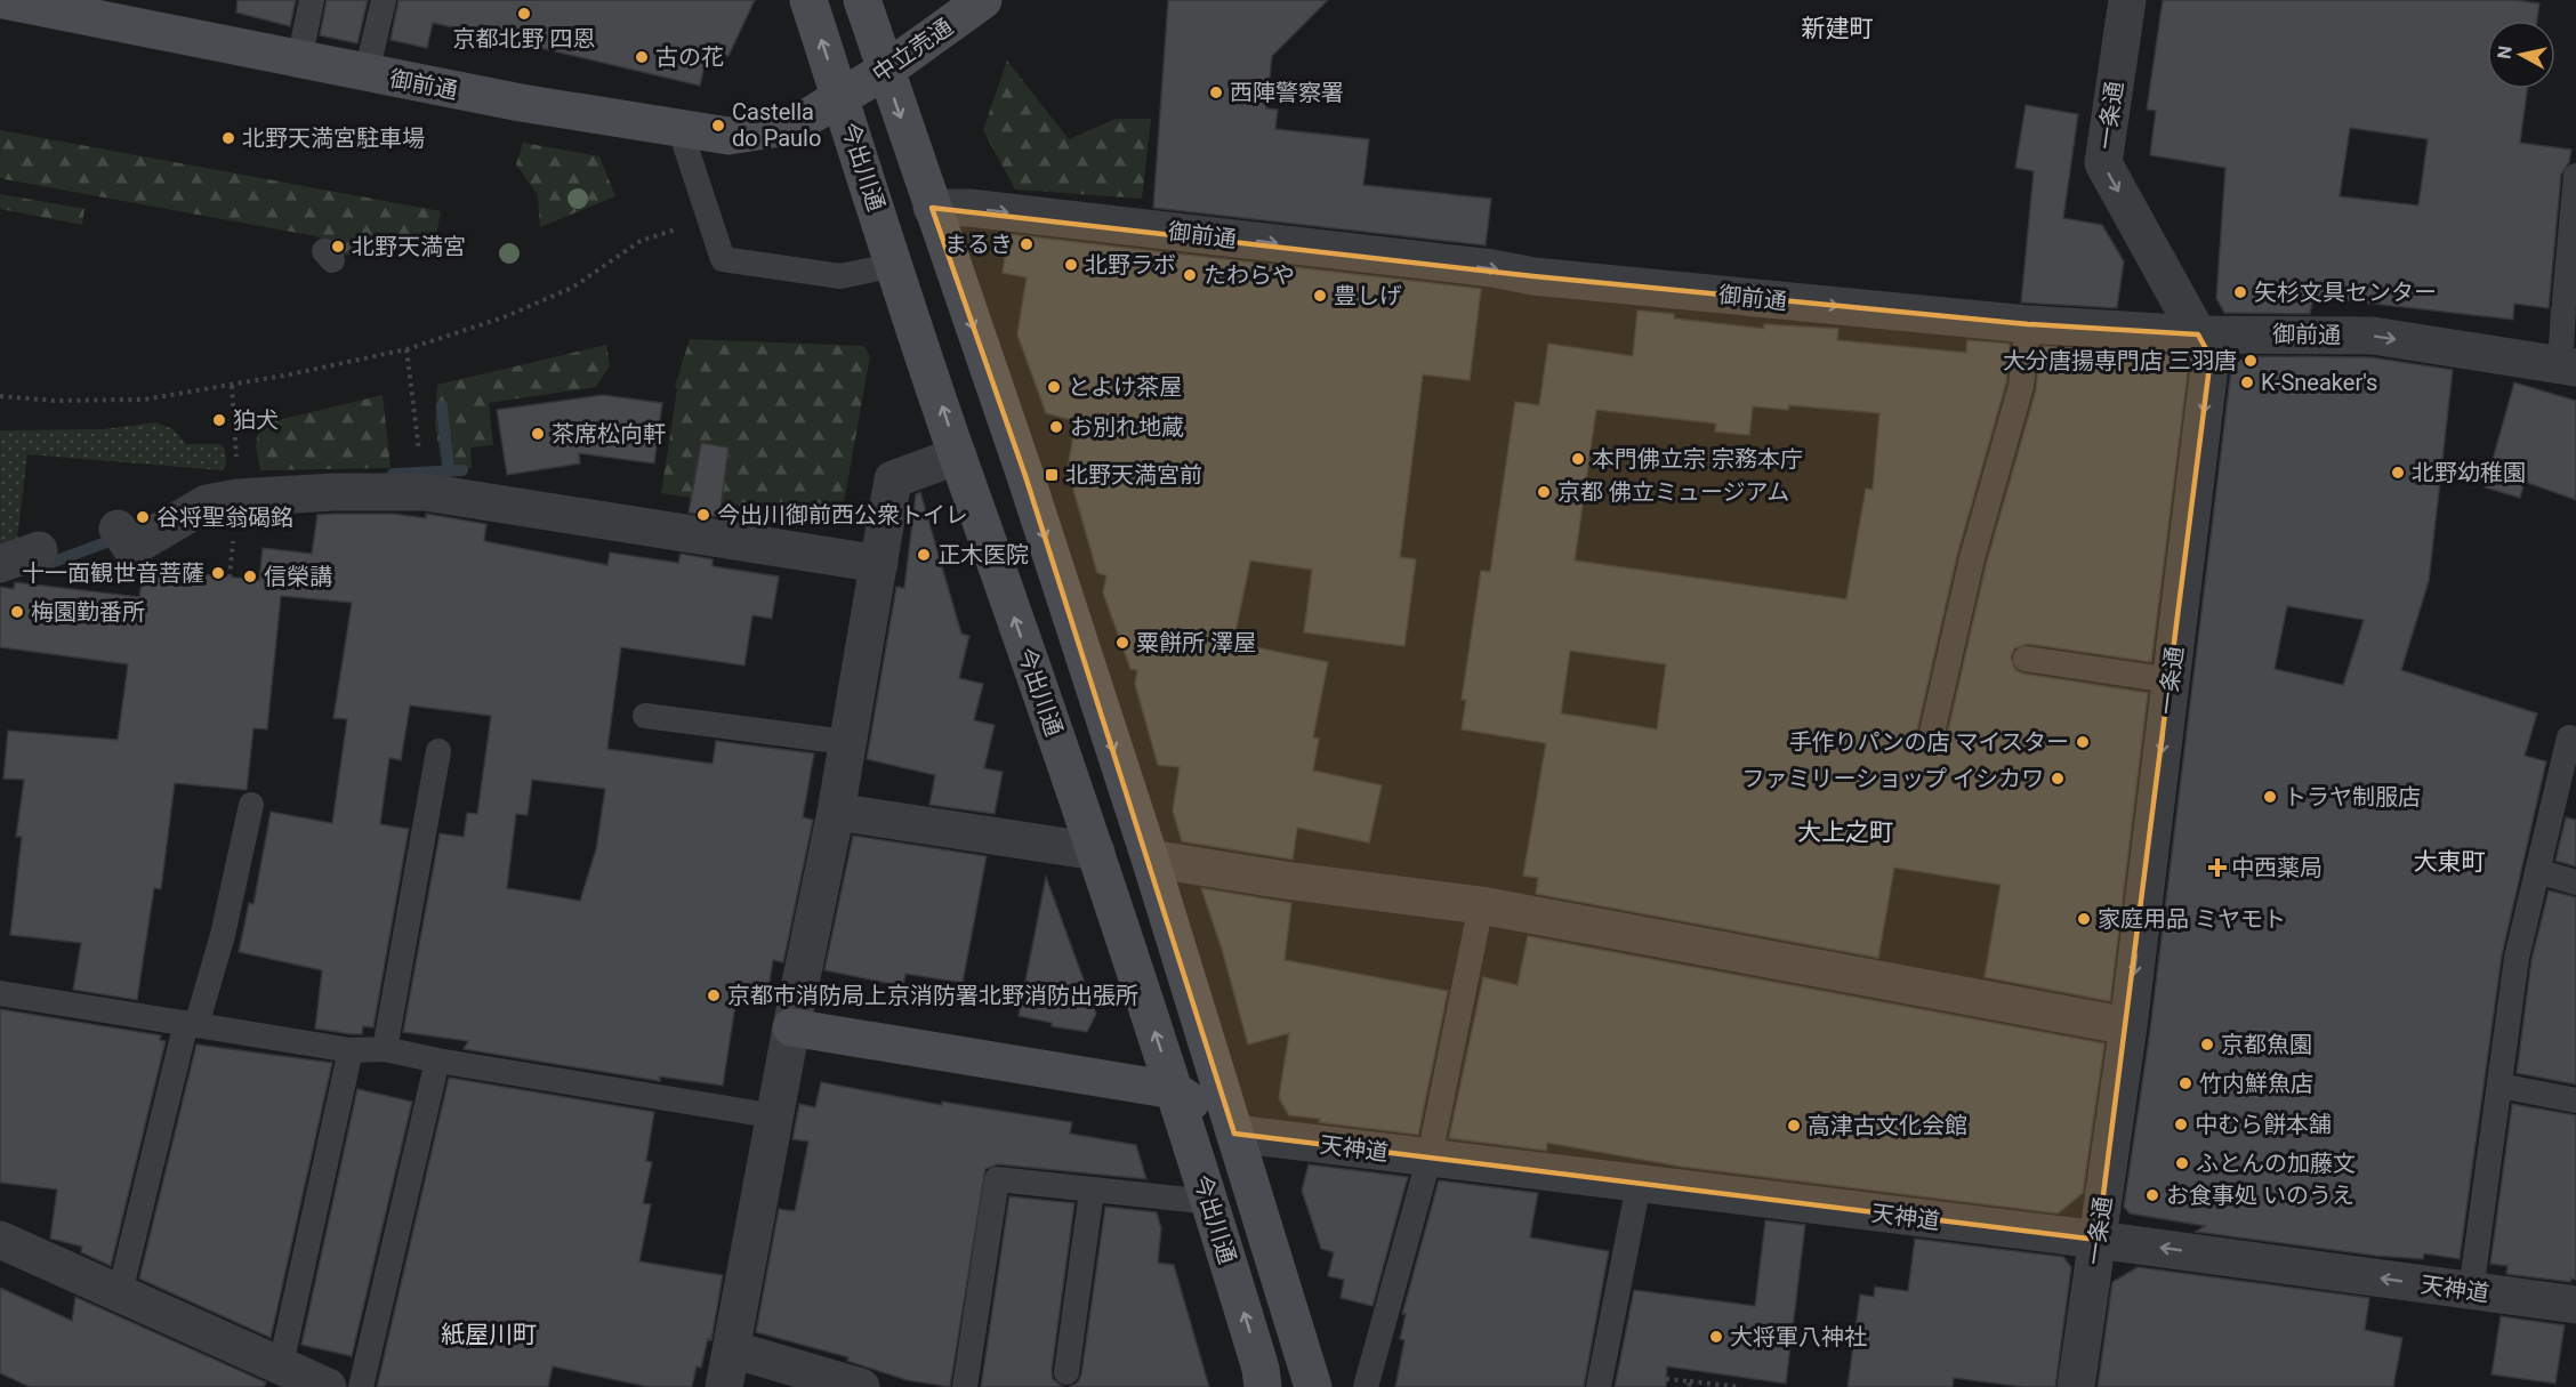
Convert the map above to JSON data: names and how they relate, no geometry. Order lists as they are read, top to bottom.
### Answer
{
  "streets": {
    "main road": ["中立売通", "御前通", "今出川通"],
    "street": ["一条通", "天神道"]
  },
  "crossings": [
    ["中立売通", "御前通"],
    ["中立売通", "今出川通"],
    ["御前通", "一条通"],
    ["御前通", "今出川通"],
    ["一条通", "天神道"],
    ["今出川通", "天神道"]
  ],
  "one_way": ["御前通", "一条通"],
  "districts": [
    "新建町",
    "大上之町",
    "大東町",
    "紙屋川町"
  ],
  "places": {
    "other": [
      "京都北野 四恩",
      "古の花",
      "西陣警察署",
      "Castella do Paulo",
      "北野天満宮駐車場",
      "まるき",
      "北野天満宮",
      "北野ラボ",
      "たわらや",
      "矢杉文具センター",
      "豊しげ",
      "大分唐揚専門店 三羽唐",
      "K-Sneaker's",
      "とよけ茶屋",
      "狛犬",
      "お別れ地蔵",
      "茶席松向軒",
      "本門佛立宗 宗務本庁",
      "北野幼稚園",
      "京都 佛立ミュージアム",
      "今出川御前西公衆トイレ",
      "谷将聖翁碣銘",
      "正木医院",
      "十一面観世音菩薩",
      "信榮講",
      "梅園勤番所",
      "粟餅所 澤屋",
      "手作りパンの店 マイスター",
      "ファミリーショップ イシカワ",
      "トラヤ制服店",
      "家庭用品 ミヤモト",
      "京都市消防局上京消防署北野消防出張所",
      "京都魚園",
      "竹内鮮魚店",
      "中むら餅本舗",
      "高津古文化会館",
      "ふとんの加藤文",
      "お食事処 いのうえ",
      "大将軍八神社"
    ],
    "transit": ["北野天満宮前"],
    "health": ["中西薬局"]
  },
  "north": "left"
}
